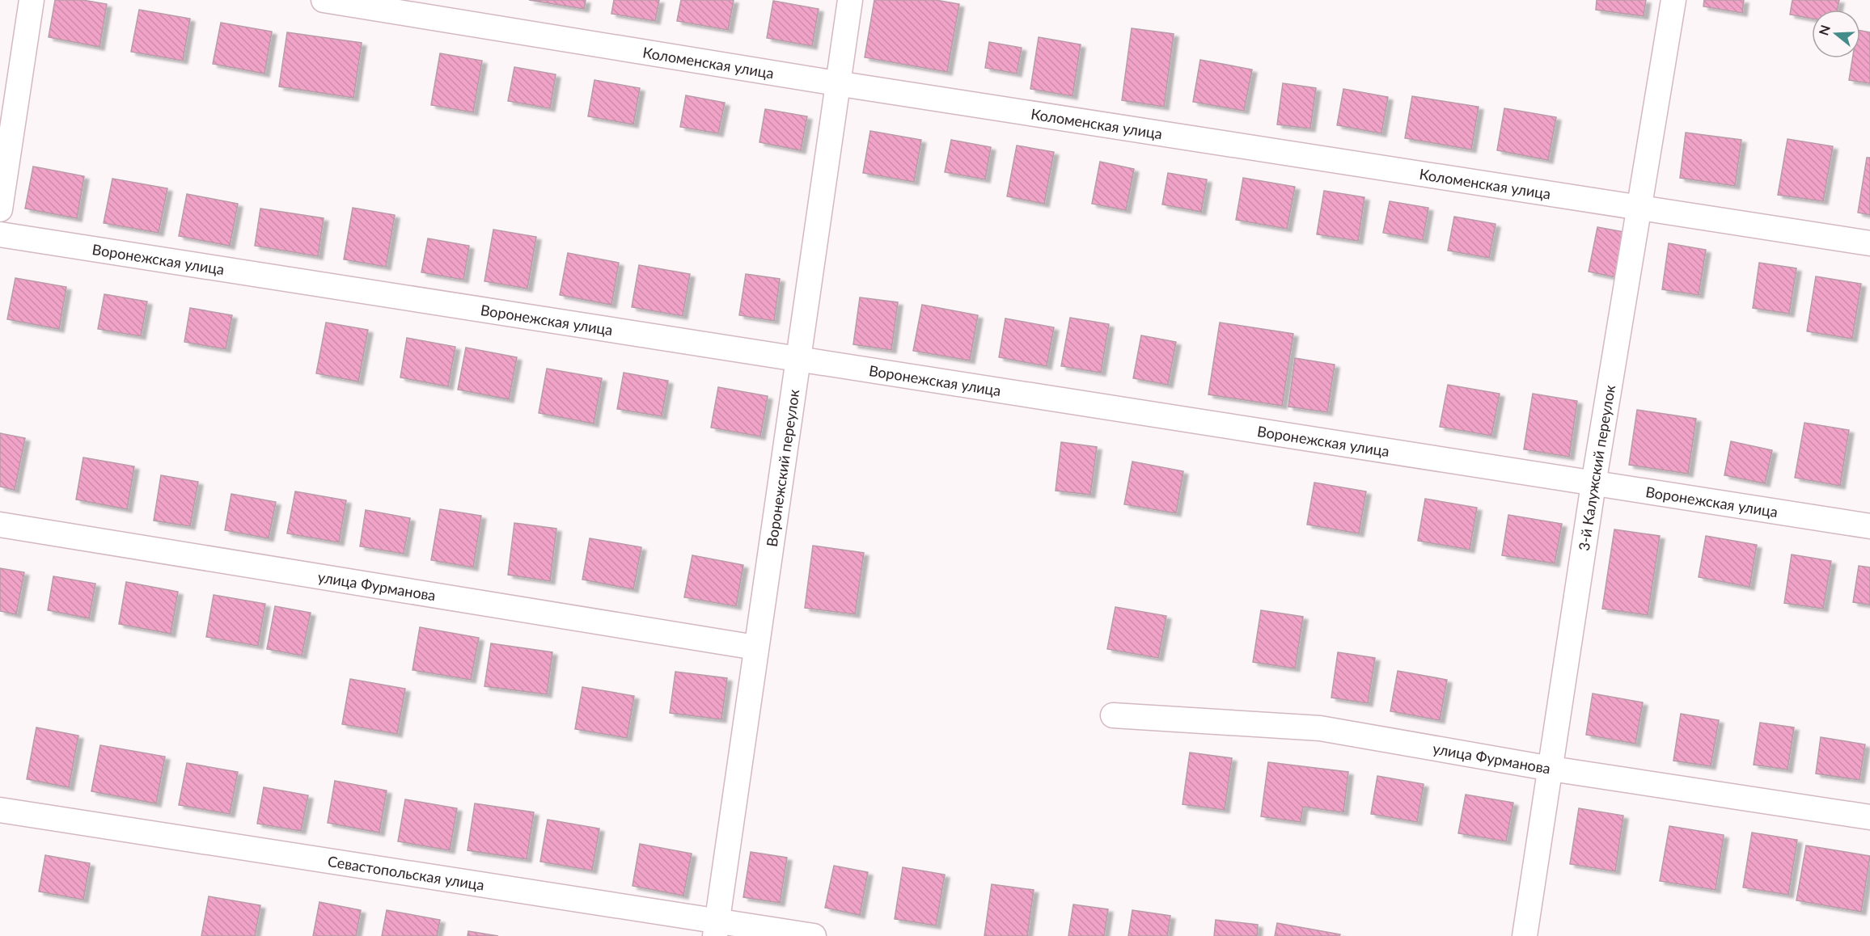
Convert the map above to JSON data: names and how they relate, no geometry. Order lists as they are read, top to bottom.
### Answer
{
  "streets": {
    "street": [
      "Коломенская улица",
      "Воронежская улица",
      "Воронежский переулок",
      "3-й Калужский переулок",
      "улица Фурманова",
      "Севастопольская улица"
    ]
  },
  "crossings": [
    ["Коломенская улица", "Воронежский переулок"],
    ["Коломенская улица", "3-й Калужский переулок"],
    ["Воронежская улица", "Воронежский переулок"],
    ["Воронежская улица", "3-й Калужский переулок"],
    ["Воронежский переулок", "улица Фурманова"],
    ["Воронежский переулок", "Севастопольская улица"],
    ["3-й Калужский переулок", "улица Фурманова"]
  ],
  "north": "left"
}
